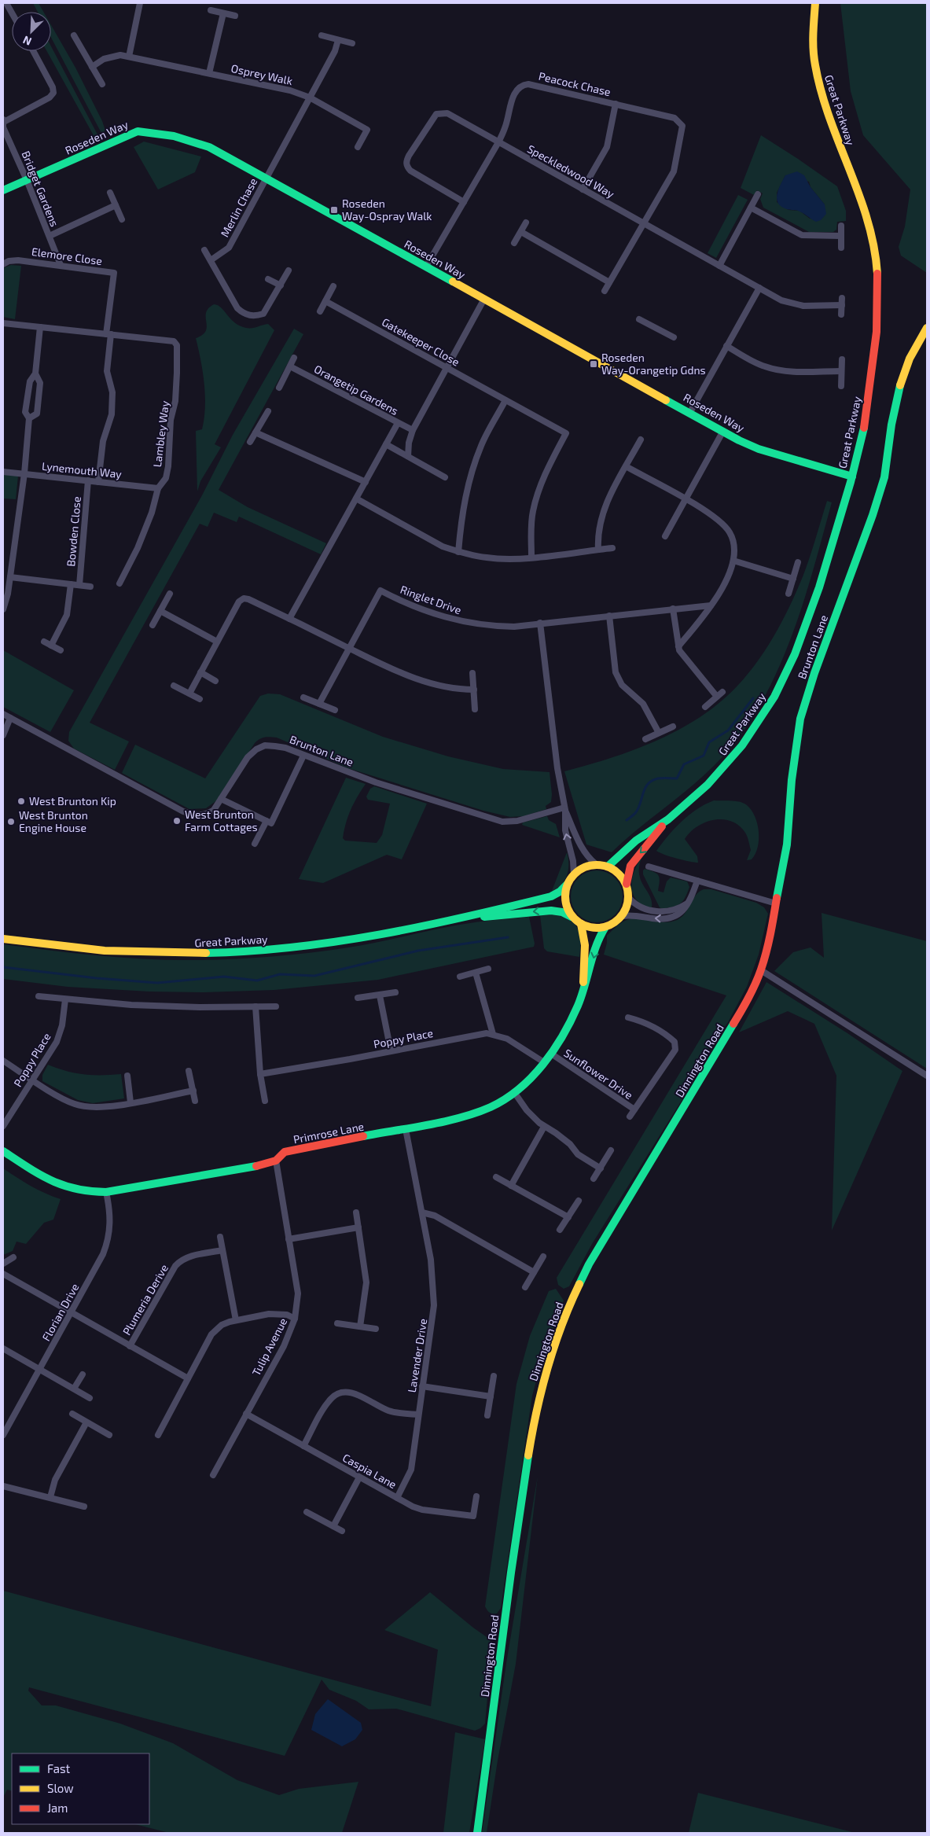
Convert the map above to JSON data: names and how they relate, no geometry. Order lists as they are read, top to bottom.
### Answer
{
  "streets": {
    "street": [
      "Osprey Walk",
      "Peacock Chase",
      "Great Parkway",
      "Roseden Way",
      "Speckledwood Way",
      "Bridget Gardens",
      "Merlin Chase",
      "Elemore Close",
      "Gatekeeper Close",
      "Orangetip Gardens",
      "Lambley Way",
      "Lynemouth Way",
      "Bowden Close",
      "Ringlet Drive",
      "Brunton Lane",
      "Poppy Place",
      "Dinnington Road",
      "Sunflower Drive",
      "Primrose Lane",
      "Plumeria Derive",
      "Florian Drive",
      "Tulip Avenue",
      "Lavender Drive",
      "Caspia Lane"
    ]
  },
  "crossings": [
    ["Peacock Chase", "Speckledwood Way"],
    ["Great Parkway", "Roseden Way"],
    ["Great Parkway", "Primrose Lane"],
    ["Roseden Way", "Bridget Gardens"],
    ["Roseden Way", "Merlin Chase"],
    ["Bridget Gardens", "Elemore Close"],
    ["Elemore Close", "Lambley Way"],
    ["Lambley Way", "Lynemouth Way"],
    ["Lynemouth Way", "Bowden Close"],
    ["Brunton Lane", "Dinnington Road"],
    ["Poppy Place", "Primrose Lane"],
    ["Sunflower Drive", "Primrose Lane"],
    ["Primrose Lane", "Florian Drive"],
    ["Primrose Lane", "Tulip Avenue"],
    ["Primrose Lane", "Lavender Drive"],
    ["Tulip Avenue", "Caspia Lane"],
    ["Lavender Drive", "Caspia Lane"]
  ],
  "places": {
    "transit": ["Roseden Way-Ospray Walk", "Roseden Way-Orangetip Gdns"],
    "other": ["West Brunton Kip", "West Brunton Farm Cottages", "West Brunton Engine House"]
  },
  "legend": ["Fast", "Slow", "Jam"],
  "north": "bottom left"
}
